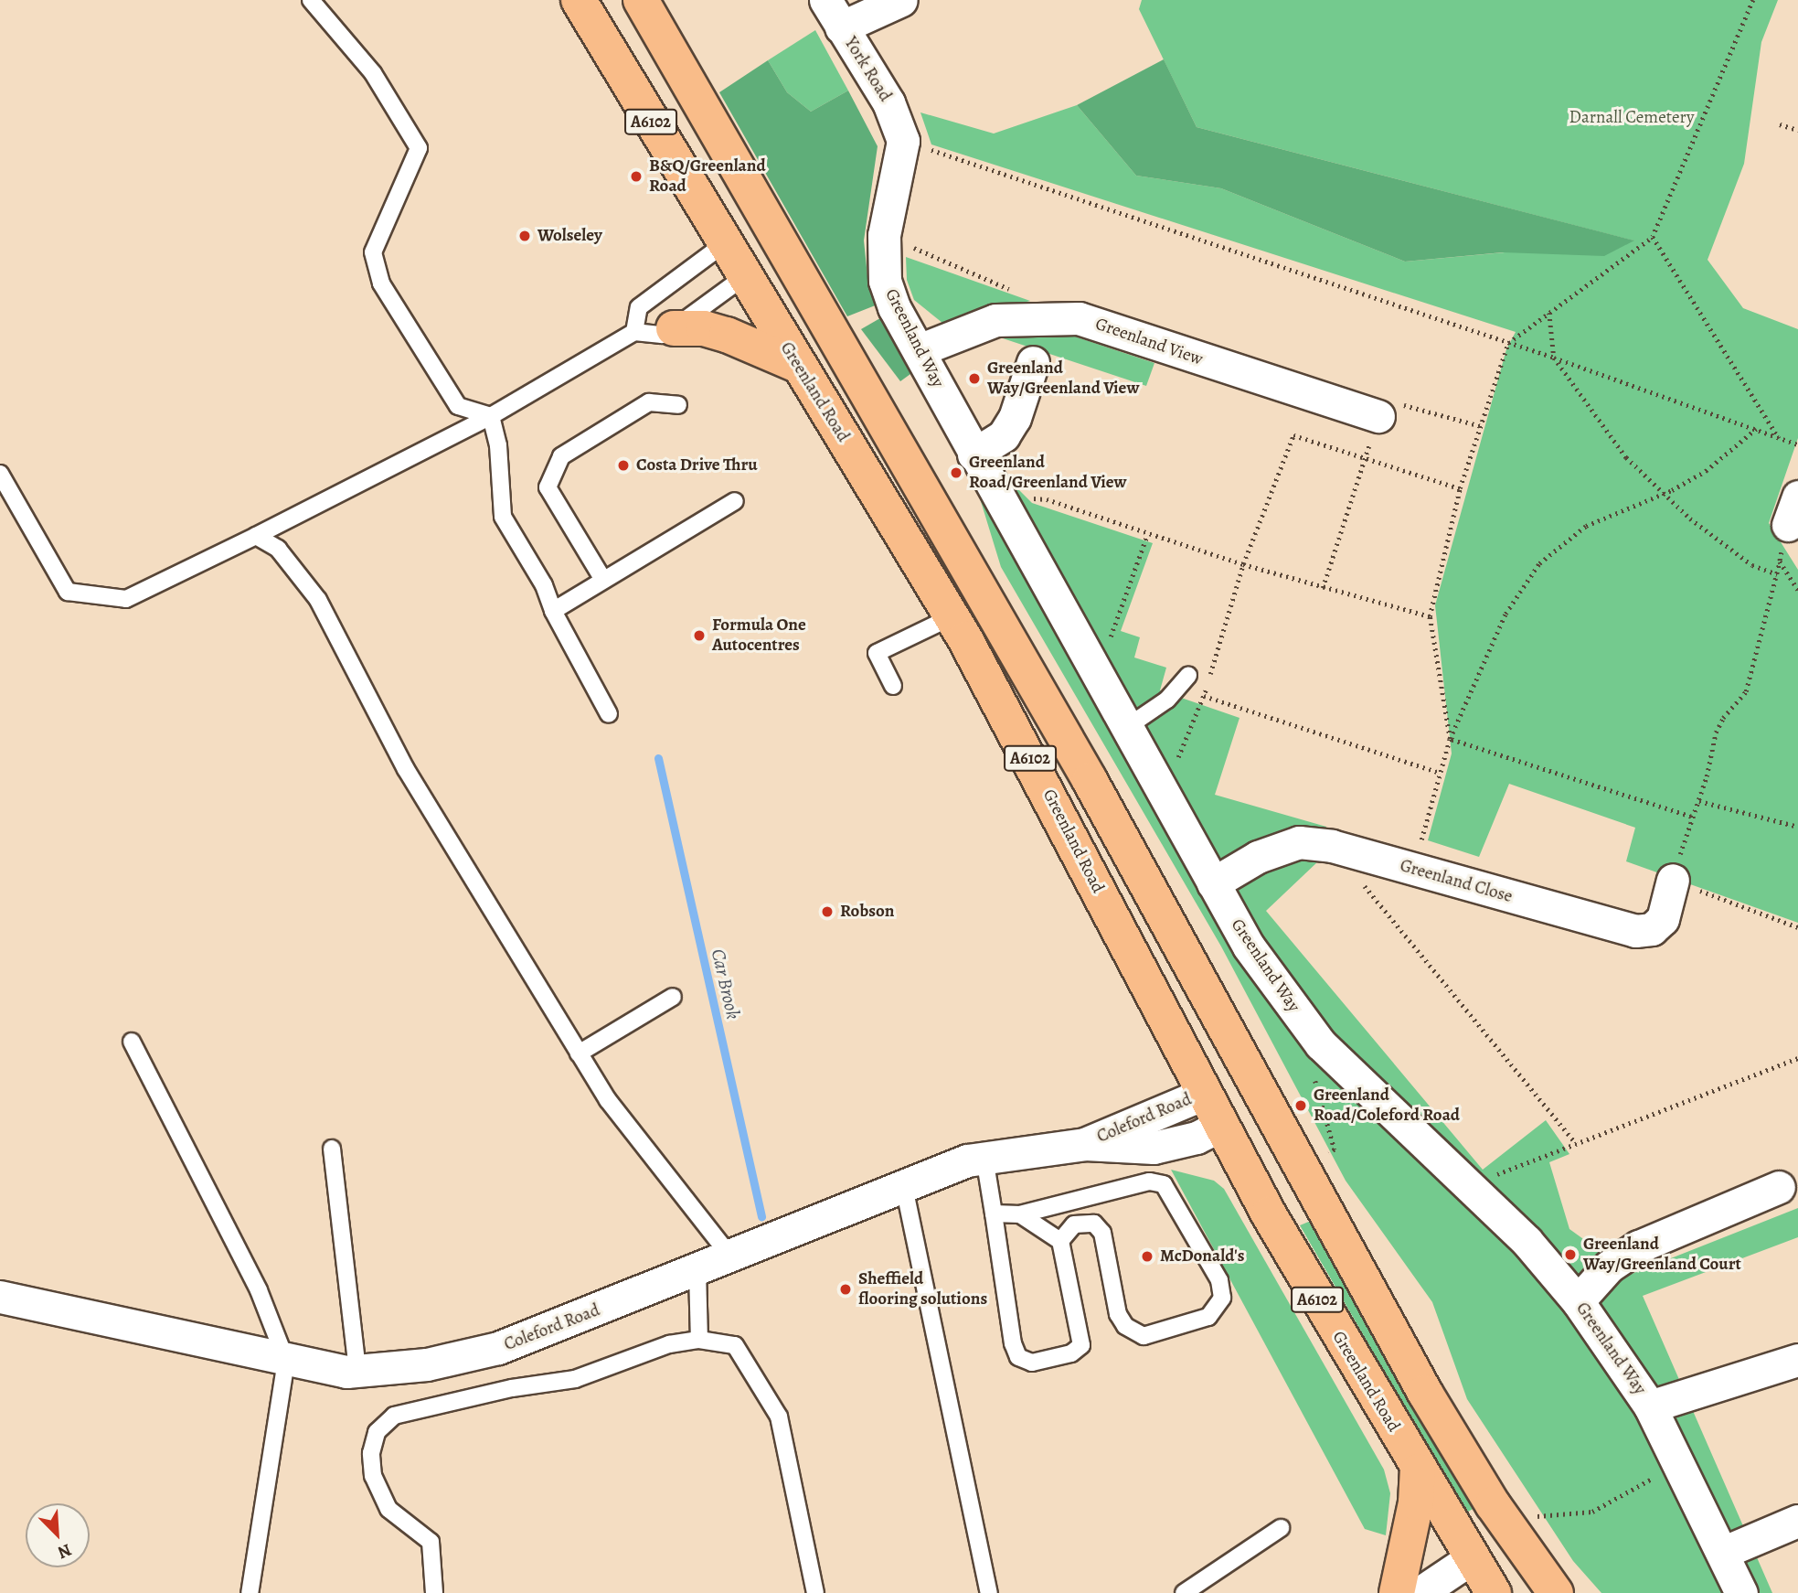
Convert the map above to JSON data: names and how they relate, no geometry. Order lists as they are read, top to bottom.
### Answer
{
  "streets": {
    "highway": ["A6102", "Greenland Road"],
    "street": [
      "York Road",
      "Greenland Way",
      "Greenland View",
      "Greenland Close",
      "Coleford Road"
    ]
  },
  "crossings": [
    ["York Road", "Greenland Way"],
    ["Greenland Way", "Greenland View"],
    ["Greenland Way", "Greenland Close"],
    ["Greenland Road", "Coleford Road"]
  ],
  "water": ["Car Brook"],
  "parks": ["Darnall Cemetery"],
  "places": [
    "B&Q/Greenland Road",
    "Wolseley",
    "Greenland Way/Greenland View",
    "Costa Drive Thru",
    "Greenland Road/Greenland View",
    "Formula One Autocentres",
    "Robson",
    "Greenland Road/Coleford Road",
    "Greenland Way/Greenland Court",
    "McDonald's",
    "Sheffield flooring solutions"
  ],
  "north": "bottom right"
}
